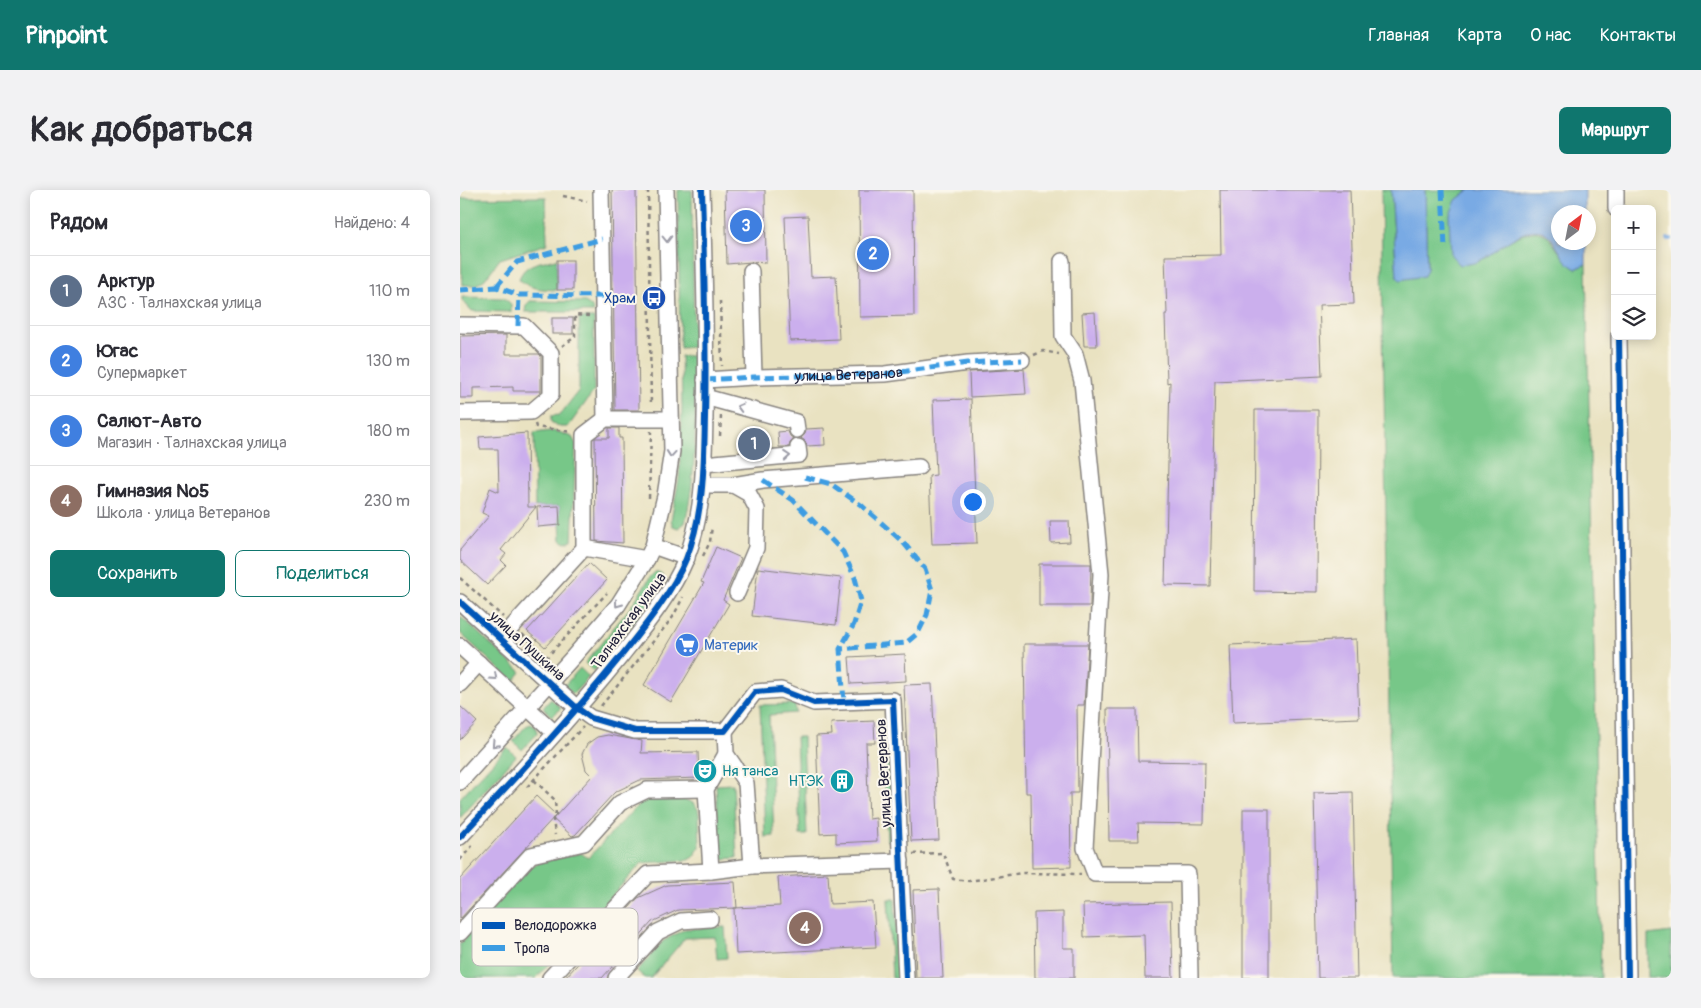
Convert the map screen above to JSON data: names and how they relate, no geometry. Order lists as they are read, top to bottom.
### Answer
{
  "streets": {
    "street": ["улица Ветеранов", "Талнахская улица", "улица Пушкина"]
  },
  "crossings": [
    ["улица Ветеранов", "Талнахская улица"],
    ["Талнахская улица", "улица Пушкина"]
  ],
  "places": {
    "bus stop": ["Храм"],
    "supermarket": ["Материк"],
    "theatre": ["Ня танса"],
    "building": ["НТЭК"]
  },
  "legend": ["Велодорожка", "Тропа"],
  "north": "top right",
  "page": {
    "header": "Pinpoint",
    "nav": [
      "Главная",
      "Карта",
      "О нас",
      "Контакты"
    ],
    "buttons": [
      "Маршрут",
      ["Сохранить", "Поделиться"]
    ],
    "title": "Как добраться",
    "heading": ["Рядом", "Найдено: 4"],
    "map_buttons": ["+", "−"],
    "pins": [
      "3",
      "2",
      "1",
      "4"
    ],
    "list": [
      {
        "mark": "1",
        "name": "Арктур",
        "note": "АЗС · Талнахская улица",
        "value": "110 m"
      },
      {
        "mark": "2",
        "name": "Югас",
        "note": "Супермаркет",
        "value": "130 m"
      },
      {
        "mark": "3",
        "name": "Салют-Авто",
        "note": "Магазин · Талнахская улица",
        "value": "180 m"
      },
      {
        "mark": "4",
        "name": "Гимназия №5",
        "note": "Школа · улица Ветеранов",
        "value": "230 m"
      }
    ]
  }
}
